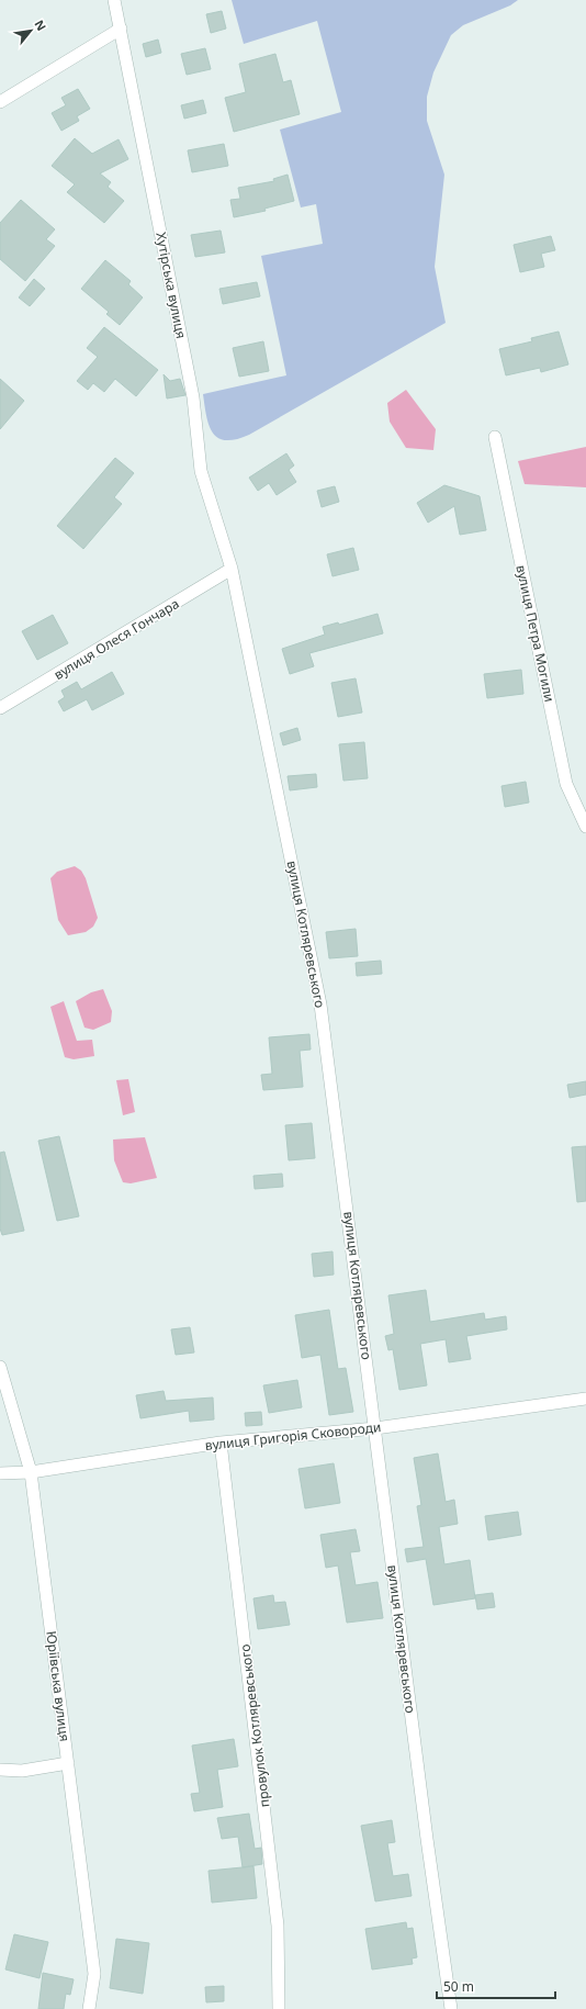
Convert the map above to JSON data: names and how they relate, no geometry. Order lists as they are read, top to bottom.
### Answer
{
  "streets": {
    "street": [
      "Хутірська вулиця",
      "вулиця Петра Могили",
      "вулиця Олеся Гончара",
      "вулиця Котляревського",
      "вулиця Григорія Сковороди",
      "Юріївська вулиця",
      "провулок Котляревського"
    ]
  },
  "crossings": [
    ["Хутірська вулиця", "вулиця Олеся Гончара"],
    ["Хутірська вулиця", "вулиця Котляревського"],
    ["вулиця Олеся Гончара", "вулиця Котляревського"],
    ["вулиця Котляревського", "вулиця Григорія Сковороди"],
    ["вулиця Григорія Сковороди", "Юріївська вулиця"],
    ["вулиця Григорія Сковороди", "провулок Котляревського"]
  ],
  "scale_bar": "50 m",
  "north": "top right"
}
